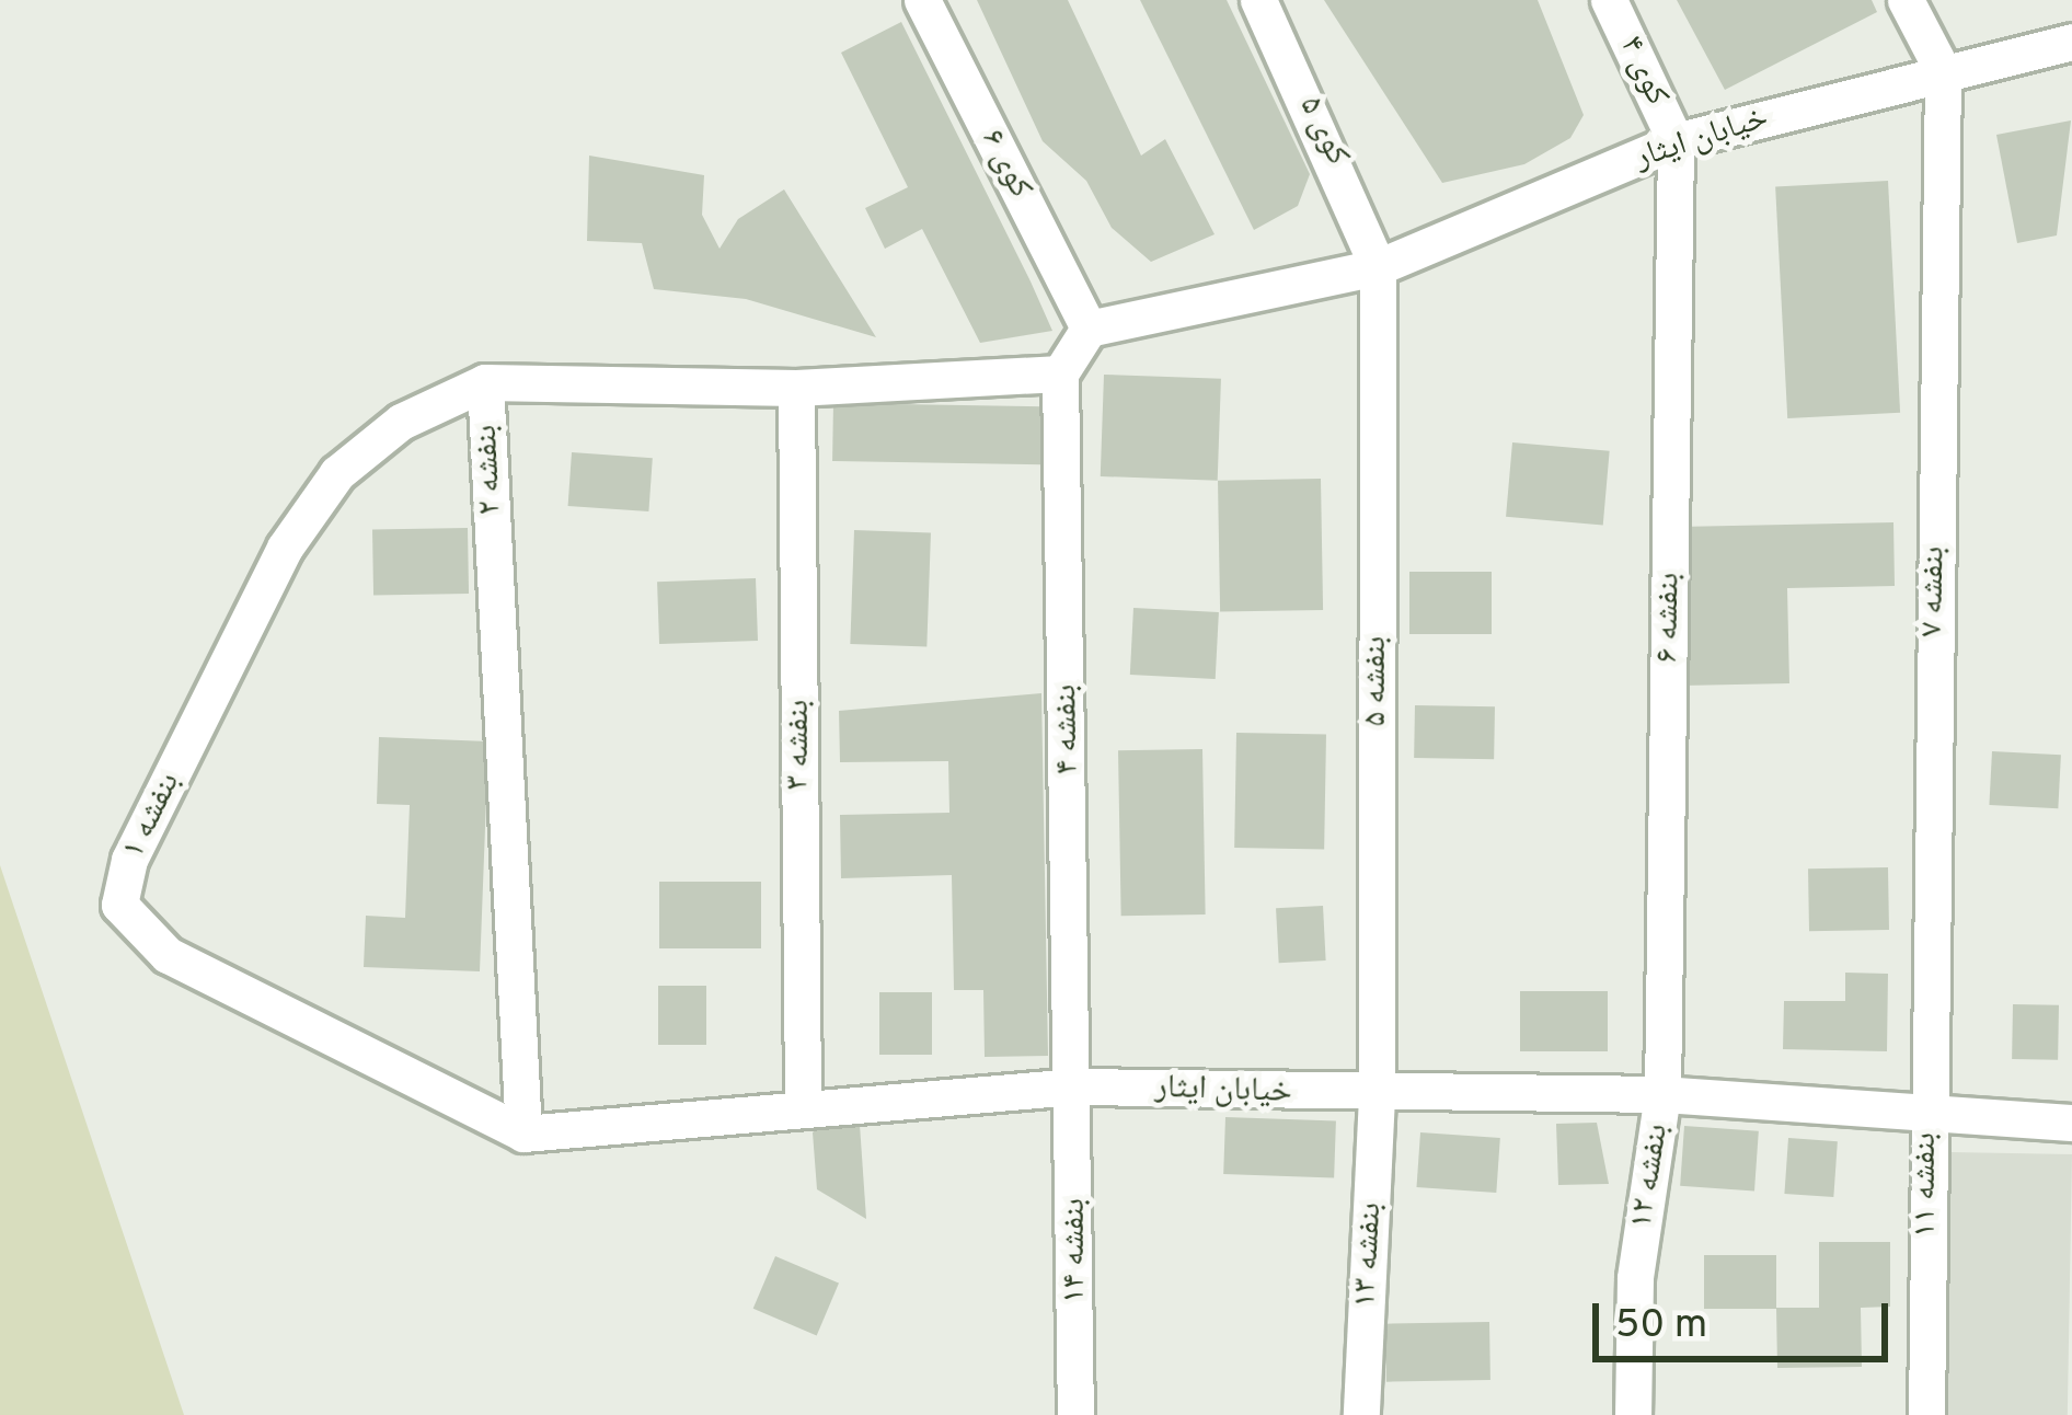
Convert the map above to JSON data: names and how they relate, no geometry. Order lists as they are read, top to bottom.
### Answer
{
  "streets": {
    "street": [
      "کوی ۴",
      "کوی ۵",
      "خیابان ایثار",
      "کوی ۶",
      "بنفشه ۲",
      "بنفشه ۷",
      "بنفشه ۶",
      "بنفشه ۵",
      "بنفشه ۴",
      "بنفشه ۳",
      "بنفشه ۱",
      "بنفشه ۱۲",
      "بنفشه ۱۱",
      "بنفشه ۱۴",
      "بنفشه ۱۳"
    ]
  },
  "crossings": [
    ["کوی ۴", "خیابان ایثار"],
    ["کوی ۴", "بنفشه ۶"],
    ["کوی ۵", "خیابان ایثار"],
    ["کوی ۵", "بنفشه ۵"],
    ["خیابان ایثار", "کوی ۶"],
    ["خیابان ایثار", "بنفشه ۲"],
    ["خیابان ایثار", "بنفشه ۷"],
    ["خیابان ایثار", "بنفشه ۶"],
    ["خیابان ایثار", "بنفشه ۵"],
    ["خیابان ایثار", "بنفشه ۴"],
    ["خیابان ایثار", "بنفشه ۳"],
    ["خیابان ایثار", "بنفشه ۱"],
    ["خیابان ایثار", "بنفشه ۱۲"],
    ["خیابان ایثار", "بنفشه ۱۱"],
    ["خیابان ایثار", "بنفشه ۱۴"],
    ["خیابان ایثار", "بنفشه ۱۳"],
    ["بنفشه ۲", "بنفشه ۴"],
    ["بنفشه ۲", "بنفشه ۳"],
    ["بنفشه ۲", "بنفشه ۱"],
    ["بنفشه ۷", "بنفشه ۱۱"],
    ["بنفشه ۶", "بنفشه ۱۲"],
    ["بنفشه ۵", "بنفشه ۱۳"],
    ["بنفشه ۴", "بنفشه ۱۴"]
  ],
  "scale_bar": "50 m"
}
